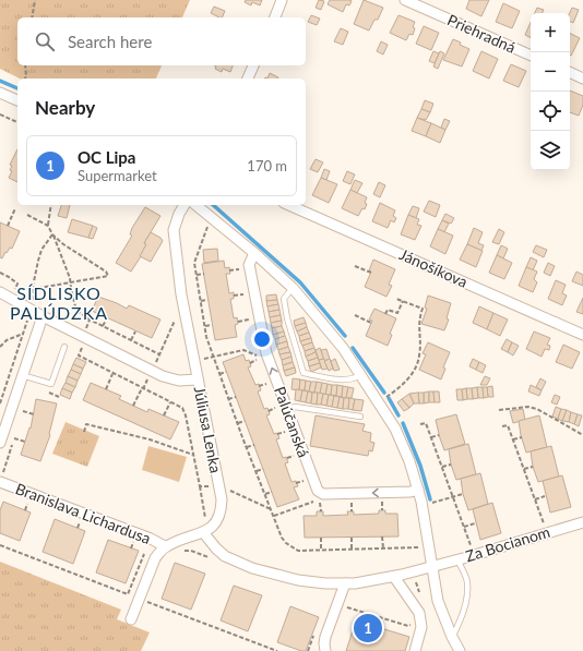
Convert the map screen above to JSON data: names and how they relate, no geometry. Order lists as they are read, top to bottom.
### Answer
{
  "streets": {
    "street": [
      "Priehradná",
      "Jánošíkova",
      "Palúčanská",
      "Júliusa Lenka",
      "Branislava Lichardusa",
      "Za Bocianom"
    ]
  },
  "crossings": [
    ["Júliusa Lenka", "Branislava Lichardusa"],
    ["Júliusa Lenka", "Za Bocianom"]
  ],
  "districts": ["SÍDLISKO PALÚDZKA"],
  "page": {
    "map_buttons": ["+", "−"],
    "search": "Search here",
    "heading": "Nearby",
    "list": [
      {
        "mark": "1",
        "name": "OC Lipa",
        "note": "Supermarket",
        "value": "170 m"
      }
    ],
    "pins": "1"
  }
}
